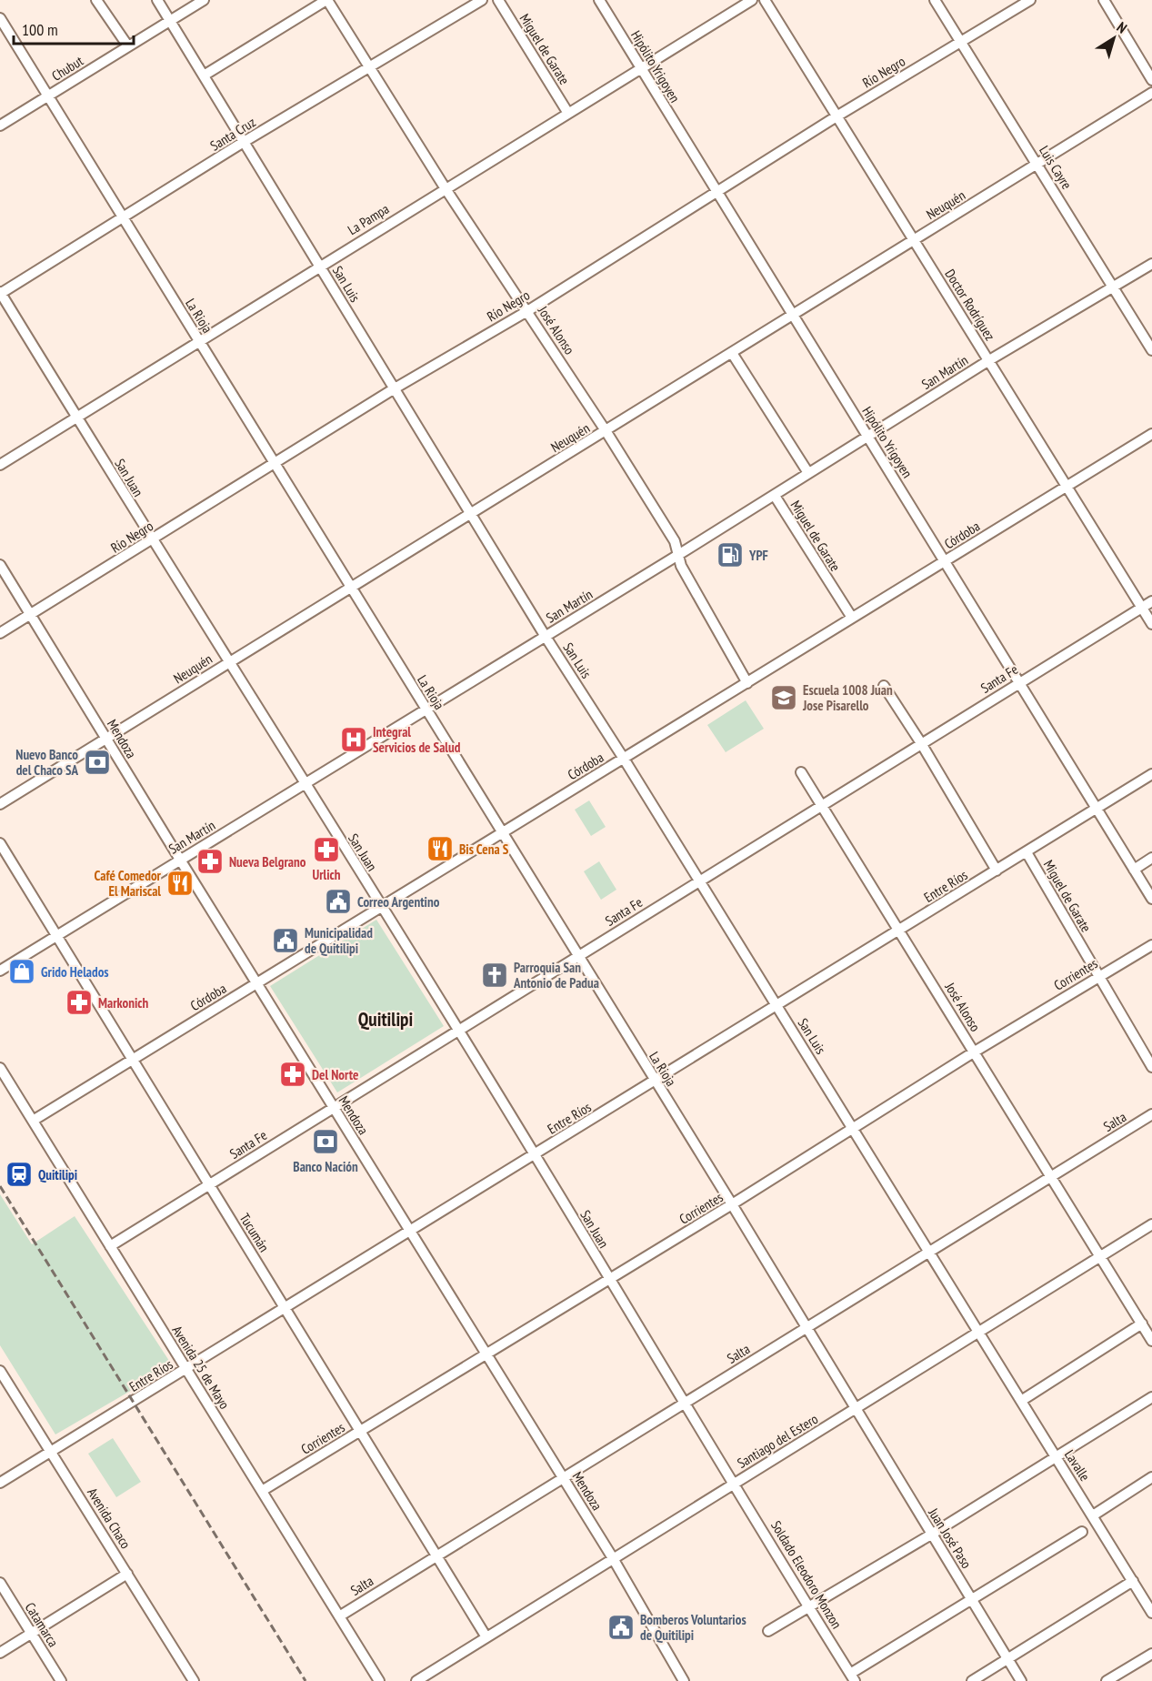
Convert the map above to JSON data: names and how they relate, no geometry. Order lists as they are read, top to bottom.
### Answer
{
  "streets": {
    "street": [
      "Miguel de Garate",
      "Hipólito Yrigoyen",
      "Chubut",
      "Río Negro",
      "Santa Cruz",
      "Luis Cayre",
      "Neuquén",
      "La Pampa",
      "San Luis",
      "Doctor Rodríguez",
      "La Rioja",
      "José Alonso",
      "San Martín",
      "San Juan",
      "Córdoba",
      "Santa Fe",
      "Mendoza",
      "Entre Ríos",
      "Corrientes",
      "Salta",
      "Tucumán",
      "Avenida 25 de Mayo",
      "Santiago del Estero",
      "Lavalle",
      "Avenida Chaco",
      "Juan José Paso",
      "Soldado Eleodoro Monzon",
      "Catamarca"
    ]
  },
  "crossings": [
    ["Miguel de Garate", "La Pampa"],
    ["Miguel de Garate", "San Martín"],
    ["Miguel de Garate", "Córdoba"],
    ["Miguel de Garate", "Entre Ríos"],
    ["Miguel de Garate", "Corrientes"],
    ["Hipólito Yrigoyen", "Río Negro"],
    ["Hipólito Yrigoyen", "Neuquén"],
    ["Hipólito Yrigoyen", "La Pampa"],
    ["Hipólito Yrigoyen", "San Martín"],
    ["Hipólito Yrigoyen", "Córdoba"],
    ["Hipólito Yrigoyen", "Santa Fe"],
    ["Hipólito Yrigoyen", "Entre Ríos"],
    ["Chubut", "San Luis"],
    ["Chubut", "La Rioja"],
    ["Río Negro", "Luis Cayre"],
    ["Río Negro", "San Luis"],
    ["Río Negro", "Doctor Rodríguez"],
    ["Río Negro", "La Rioja"],
    ["Río Negro", "José Alonso"],
    ["Río Negro", "San Juan"],
    ["Río Negro", "Mendoza"],
    ["Santa Cruz", "San Luis"],
    ["Santa Cruz", "La Rioja"],
    ["Santa Cruz", "José Alonso"],
    ["Santa Cruz", "San Juan"],
    ["Luis Cayre", "Neuquén"],
    ["Luis Cayre", "San Martín"],
    ["Neuquén", "San Luis"],
    ["Neuquén", "Doctor Rodríguez"],
    ["Neuquén", "La Rioja"],
    ["Neuquén", "José Alonso"],
    ["Neuquén", "San Juan"],
    ["Neuquén", "Mendoza"],
    ["La Pampa", "San Luis"],
    ["La Pampa", "La Rioja"],
    ["La Pampa", "José Alonso"],
    ["La Pampa", "San Juan"],
    ["San Luis", "San Martín"],
    ["San Luis", "Córdoba"],
    ["San Luis", "Santa Fe"],
    ["San Luis", "Entre Ríos"],
    ["San Luis", "Corrientes"],
    ["San Luis", "Salta"],
    ["San Luis", "Santiago del Estero"],
    ["San Luis", "Lavalle"],
    ["Doctor Rodríguez", "San Martín"],
    ["Doctor Rodríguez", "Córdoba"],
    ["Doctor Rodríguez", "Santa Fe"],
    ["La Rioja", "San Martín"],
    ["La Rioja", "Córdoba"],
    ["La Rioja", "Santa Fe"],
    ["La Rioja", "Entre Ríos"],
    ["La Rioja", "Corrientes"],
    ["La Rioja", "Salta"],
    ["La Rioja", "Santiago del Estero"],
    ["La Rioja", "Juan José Paso"],
    ["José Alonso", "San Martín"],
    ["José Alonso", "Córdoba"],
    ["José Alonso", "Santa Fe"],
    ["José Alonso", "Entre Ríos"],
    ["José Alonso", "Corrientes"],
    ["José Alonso", "Salta"],
    ["José Alonso", "Santiago del Estero"],
    ["San Martín", "San Juan"],
    ["San Martín", "Mendoza"],
    ["San Martín", "Tucumán"],
    ["San Juan", "Córdoba"],
    ["San Juan", "Santa Fe"],
    ["San Juan", "Entre Ríos"],
    ["San Juan", "Corrientes"],
    ["San Juan", "Salta"],
    ["San Juan", "Santiago del Estero"],
    ["San Juan", "Soldado Eleodoro Monzon"],
    ["Córdoba", "Mendoza"],
    ["Córdoba", "Tucumán"],
    ["Córdoba", "Avenida 25 de Mayo"],
    ["Santa Fe", "Mendoza"],
    ["Santa Fe", "Tucumán"],
    ["Santa Fe", "Avenida 25 de Mayo"],
    ["Mendoza", "Entre Ríos"],
    ["Mendoza", "Corrientes"],
    ["Mendoza", "Salta"],
    ["Mendoza", "Santiago del Estero"],
    ["Entre Ríos", "Tucumán"],
    ["Entre Ríos", "Avenida 25 de Mayo"],
    ["Entre Ríos", "Avenida Chaco"],
    ["Corrientes", "Tucumán"],
    ["Corrientes", "Avenida 25 de Mayo"],
    ["Salta", "Tucumán"],
    ["Salta", "Avenida 25 de Mayo"],
    ["Tucumán", "Santiago del Estero"],
    ["Santiago del Estero", "Lavalle"],
    ["Santiago del Estero", "Juan José Paso"],
    ["Santiago del Estero", "Soldado Eleodoro Monzon"]
  ],
  "districts": ["Quitilipi"],
  "places": {
    "fuel station": ["YPF"],
    "school or university": ["Escuela 1008 Juan Jose Pisarello"],
    "hospital": ["Integral Servicios de Salud"],
    "bank": ["Nuevo Banco del Chaco SA", "Banco Nación"],
    "restaurant": ["Bis Cena S", "Café Comedor El Mariscal"],
    "pharmacy": [
      "Urlich",
      "Nueva Belgrano",
      "Markonich",
      "Del Norte"
    ],
    "public building": ["Correo Argentino", "Municipalidad de Quitilipi", "Bomberos Voluntarios de Quitilipi"],
    "shop": ["Grido Helados"],
    "church": ["Parroquia San Antonio de Padua"],
    "station": ["Quitilipi"]
  },
  "scale_bar": "100 m",
  "north": "top right"
}
